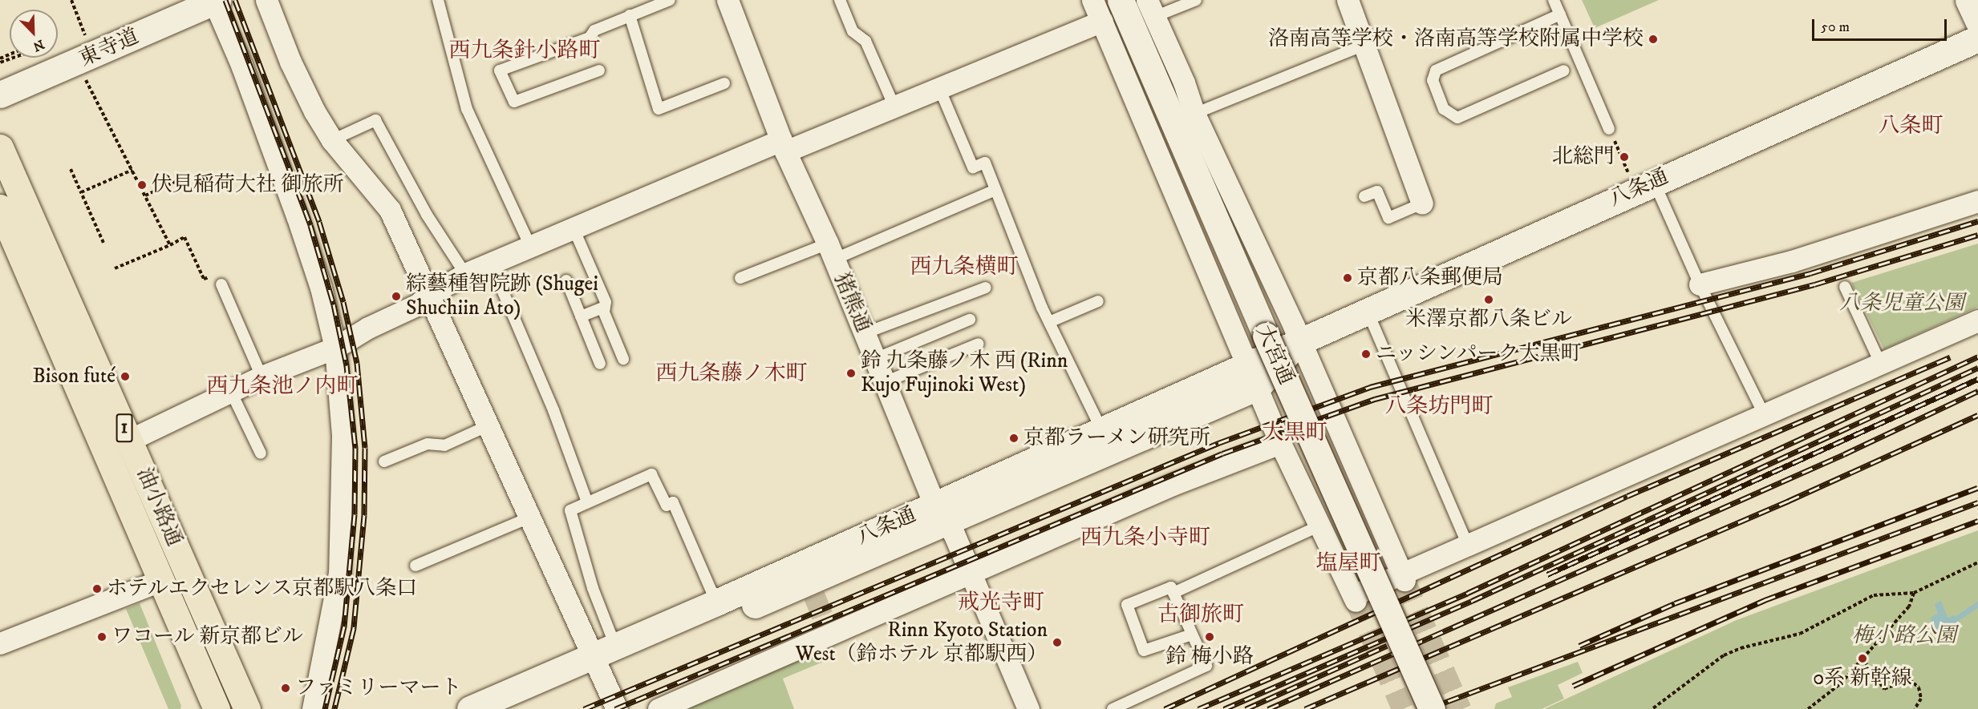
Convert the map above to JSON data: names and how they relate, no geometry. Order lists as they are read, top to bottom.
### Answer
{
  "streets": {
    "highway": ["1", "油小路通"],
    "street": [
      "東寺道",
      "八条通",
      "猪熊通",
      "大宮通"
    ]
  },
  "crossings": [
    ["八条通", "猪熊通"]
  ],
  "districts": [
    "西九条針小路町",
    "八条町",
    "西九条横町",
    "西九条藤ノ木町",
    "西九条池ノ内町",
    "八条坊門町",
    "大黒町",
    "西九条小寺町",
    "塩屋町",
    "戒光寺町",
    "古御旅町"
  ],
  "parks": ["八条児童公園", "梅小路公園"],
  "places": [
    "洛南高等学校・洛南高等学校附属中学校",
    "北総門",
    "伏見稲荷大社 御旅所",
    "京都八条郵便局",
    "綜藝種智院跡 (Shugei Shuchiin Ato)",
    "米澤京都八条ビル",
    "ニッシンパーク大黒町",
    "鈴 九条藤ノ木 西 (Rinn Kujo Fujinoki West)",
    "Bison futé",
    "京都ラーメン研究所",
    "ホテルエクセレンス京都駅八条口",
    "ワコール 新京都ビル",
    "鈴 梅小路",
    "Rinn Kyoto Station West（鈴ホテル 京都駅西）",
    "0系 新幹線",
    "ファミリーマート"
  ],
  "scale_bar": "50 m",
  "north": "bottom right"
}
